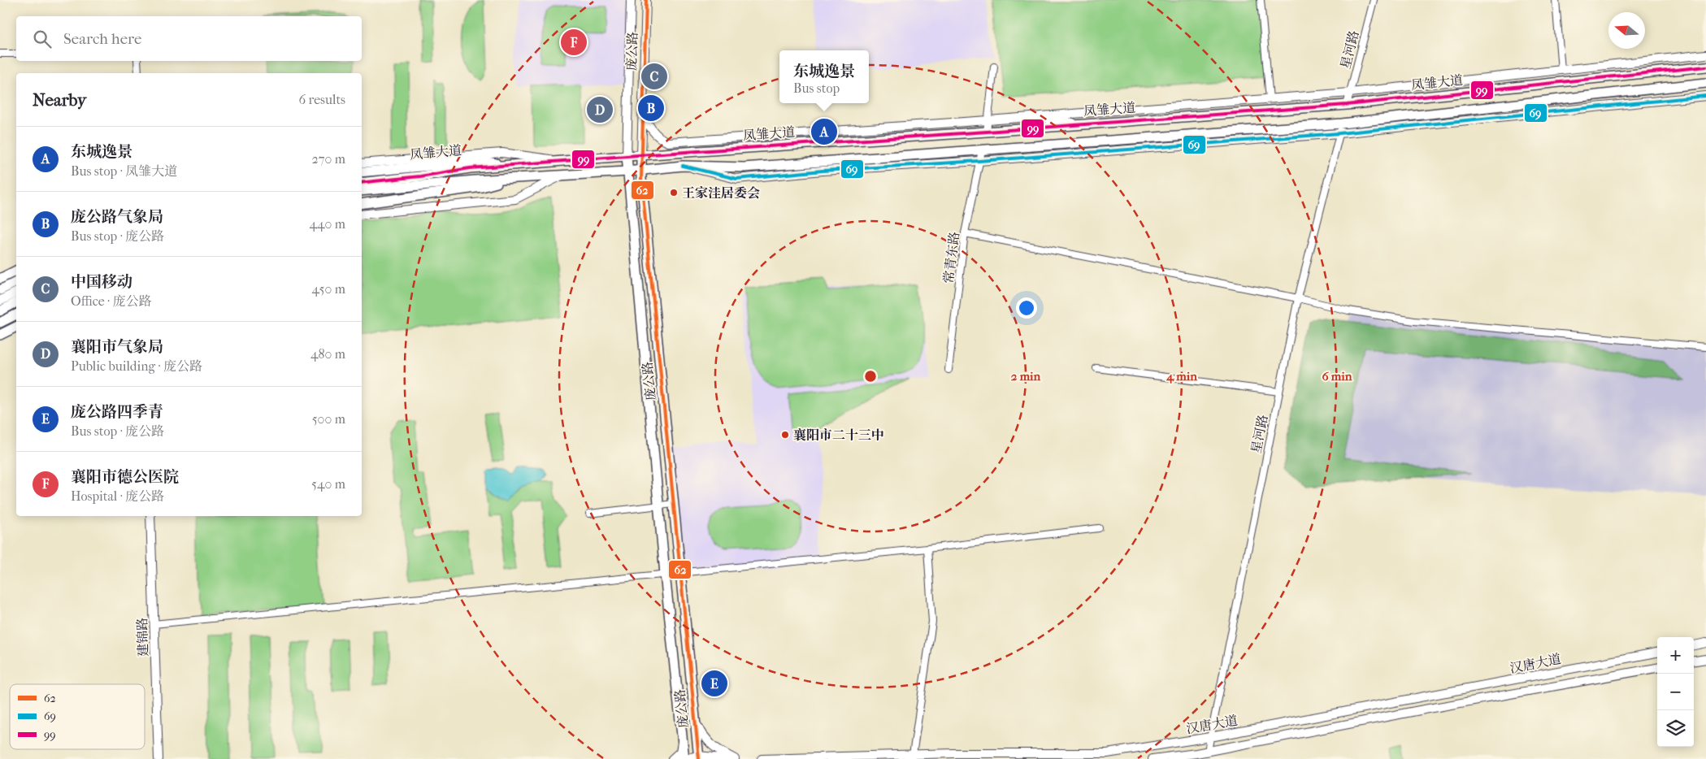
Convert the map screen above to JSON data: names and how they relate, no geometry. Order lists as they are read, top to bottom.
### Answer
{
  "streets": {
    "main road": ["庞公路", "凤雏大道"],
    "street": [
      "星河路",
      "常青东路",
      "建锦路",
      "汉唐大道"
    ]
  },
  "crossings": [
    ["星河路", "凤雏大道"],
    ["星河路", "汉唐大道"],
    ["庞公路", "凤雏大道"]
  ],
  "places": ["王家洼居委会", "襄阳市二十三中"],
  "lines": ["transit line 62", "transit line 99", "transit line 69"],
  "legend": ["62", "69", "99"],
  "north": "left",
  "page": {
    "search": "Search here",
    "pins": [
      "F",
      "C",
      "B",
      "D",
      "A",
      "E"
    ],
    "popup": ["东城逸景", "Bus stop"],
    "heading": ["Nearby", "6 results"],
    "list": [
      {
        "mark": "A",
        "name": "东城逸景",
        "note": "Bus stop · 凤雏大道",
        "value": "270 m"
      },
      {
        "mark": "B",
        "name": "庞公路气象局",
        "note": "Bus stop · 庞公路",
        "value": "440 m"
      },
      {
        "mark": "C",
        "name": "中国移动",
        "note": "Office · 庞公路",
        "value": "450 m"
      },
      {
        "mark": "D",
        "name": "襄阳市气象局",
        "note": "Public building · 庞公路",
        "value": "480 m"
      },
      {
        "mark": "E",
        "name": "庞公路四季青",
        "note": "Bus stop · 庞公路",
        "value": "500 m"
      },
      {
        "mark": "F",
        "name": "襄阳市德公医院",
        "note": "Hospital · 庞公路",
        "value": "540 m"
      }
    ],
    "map_buttons": ["+", "−"]
  },
  "rings": ["2 min", "4 min", "6 min"]
}
